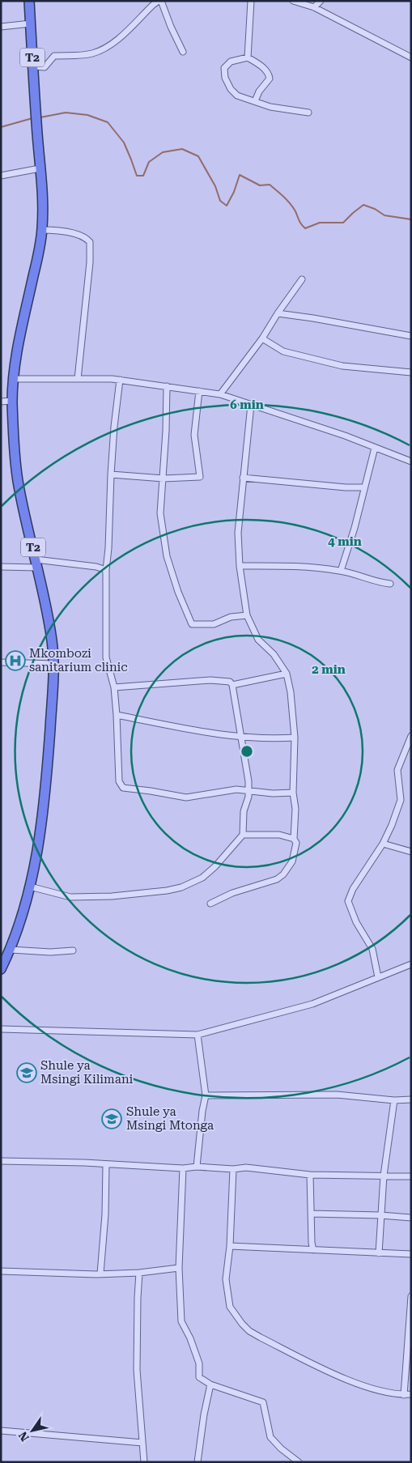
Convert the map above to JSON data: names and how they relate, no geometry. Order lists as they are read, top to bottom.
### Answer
{
  "streets": {
    "highway": ["T2"]
  },
  "places": {
    "hospital": ["Mkombozi sanitarium clinic"],
    "school or university": ["Shule ya Msingi Kilimani", "Shule ya Msingi Mtonga"]
  },
  "north": "bottom left",
  "rings": ["6 min", "4 min", "2 min"]
}
